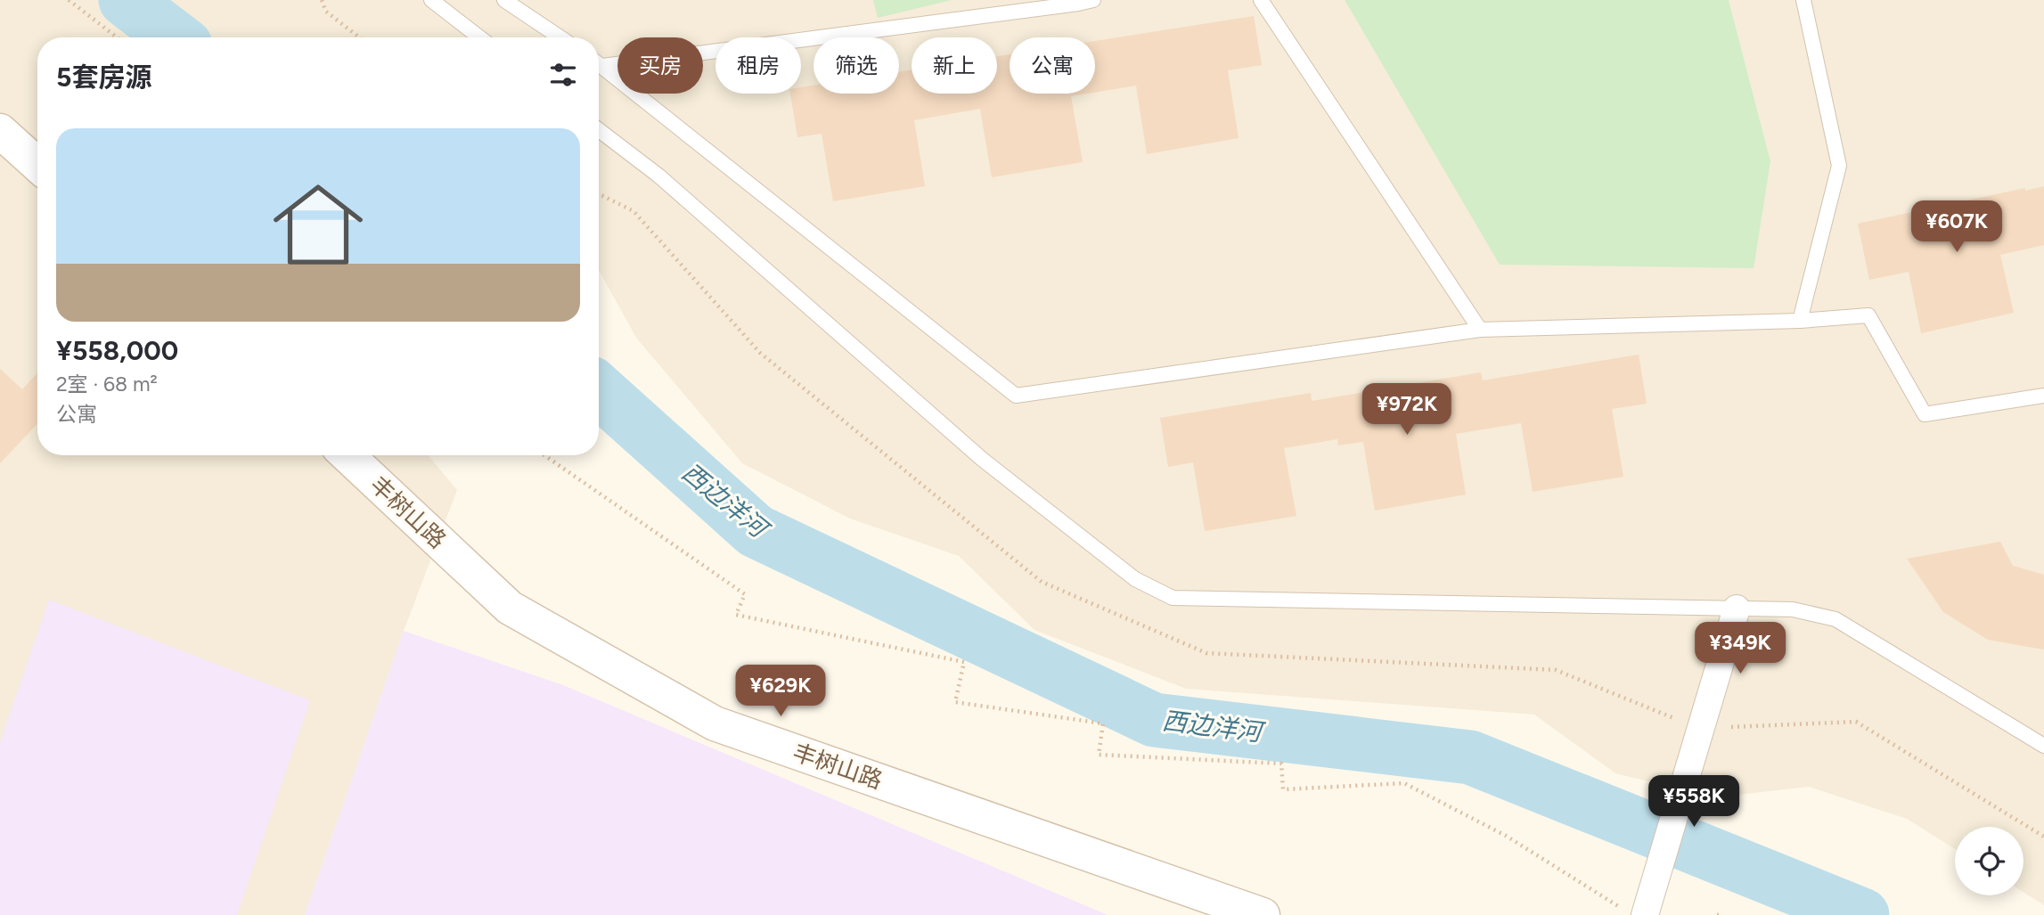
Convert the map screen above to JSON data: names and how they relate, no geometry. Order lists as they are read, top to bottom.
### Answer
{
  "streets": {
    "street": ["丰树山路"]
  },
  "water": ["西边洋河"],
  "page": {
    "chip": [
      "买房",
      "租房",
      "筛选",
      "新上",
      "公寓"
    ],
    "heading": "5套房源",
    "list": [
      {
        "name": "¥558,000",
        "note": "2室 · 68 m² · 公寓"
      }
    ],
    "price": [
      "¥607K",
      "¥972K",
      "¥349K",
      "¥629K",
      "¥558K"
    ]
  }
}
